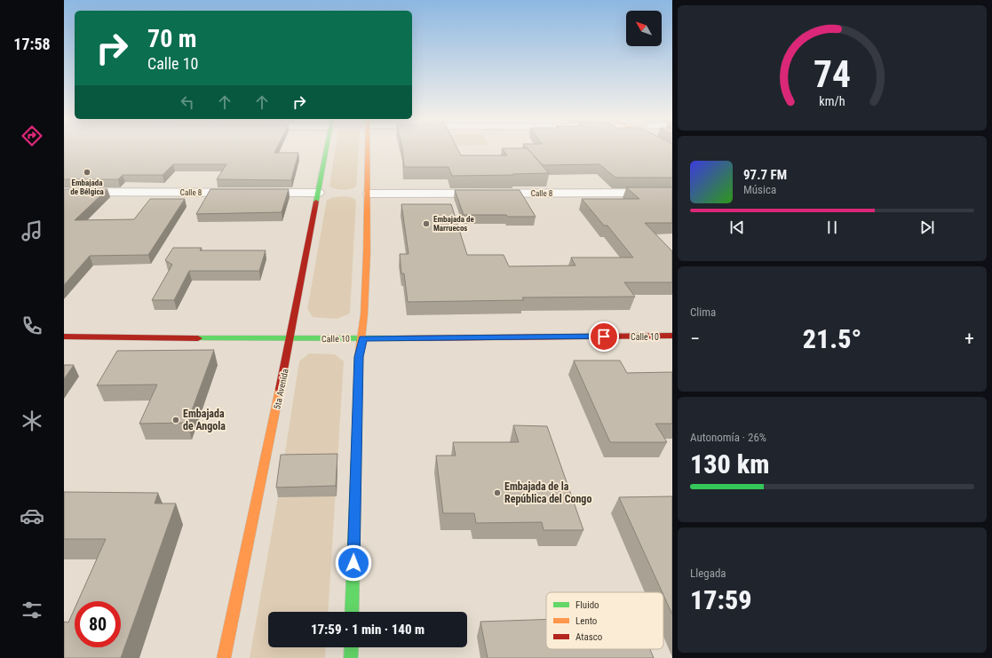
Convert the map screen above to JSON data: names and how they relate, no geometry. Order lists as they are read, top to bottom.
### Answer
{
  "streets": {
    "main road": ["Calle 10", "5ta Avenida"],
    "street": ["Calle 8"]
  },
  "crossings": [
    ["Calle 8", "5ta Avenida"],
    ["Calle 10", "5ta Avenida"]
  ],
  "places": [
    "Embajada de Bélgica",
    "Embajada de Marruecos",
    "Embajada de Angola",
    "Embajada de la República del Congo"
  ],
  "legend": ["Fluido", "Lento", "Atasco"],
  "north": "top left",
  "page": {
    "tabs": "17:58",
    "turn": ["70 m", "Calle 10"],
    "song": ["97.7 FM", "Música"],
    "tile": [
      "Clima",
      ["Autonomía · 26%", "130 km"],
      ["Llegada", "17:59"]
    ],
    "heat": ["−", "21.5°", "+"],
    "limit": "80",
    "trip": "17:59 · 1 min · 140 m",
    "gauge": ["74", "km/h"]
  }
}
